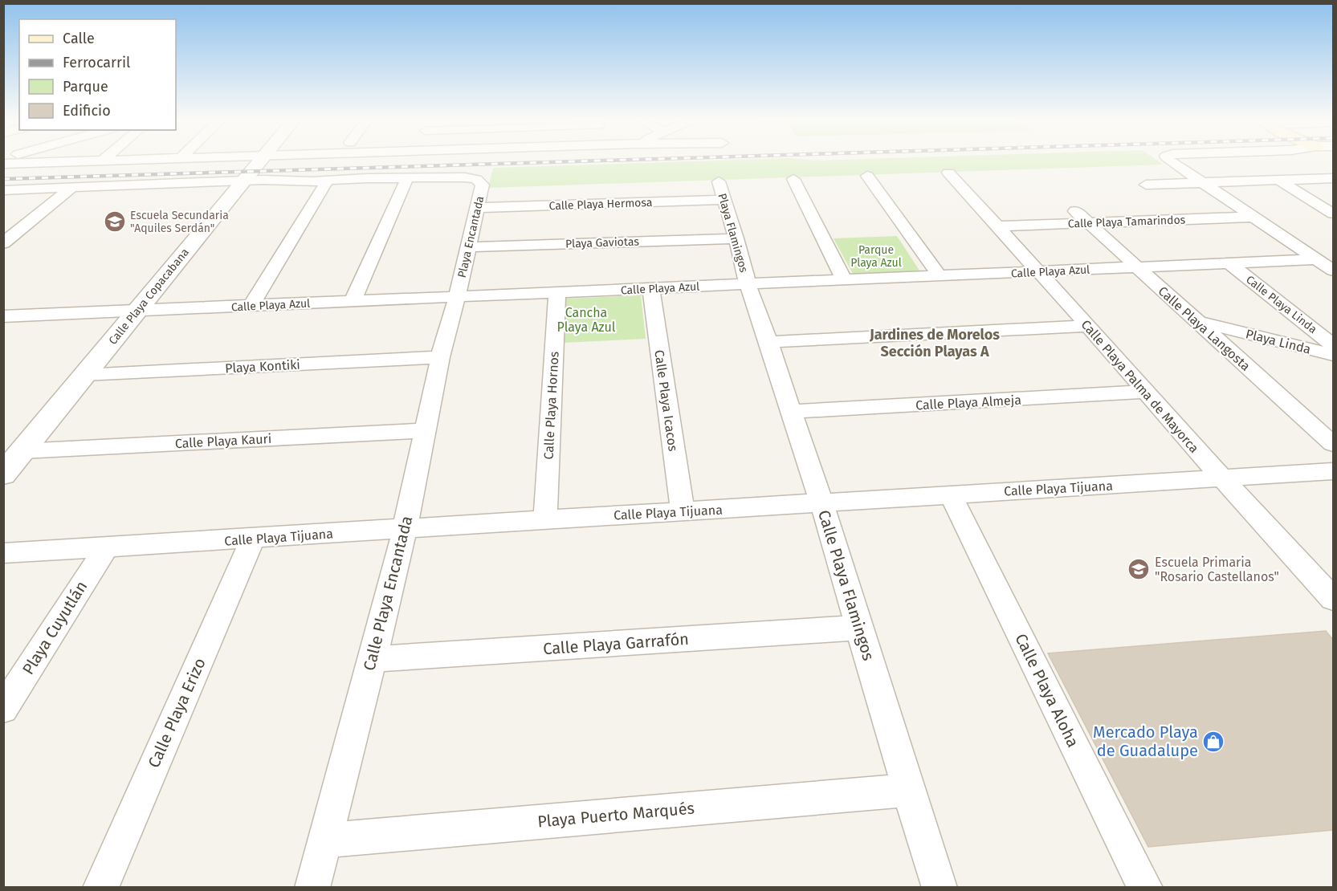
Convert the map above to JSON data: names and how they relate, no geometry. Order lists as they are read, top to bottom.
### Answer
{
  "streets": {
    "street": [
      "Calle Playa Hermosa",
      "Calle Playa Tamarindos",
      "Playa Flamingos",
      "Playa Encantada",
      "Playa Gaviotas",
      "Calle Playa Azul",
      "Calle Playa Copacabana",
      "Calle Playa Linda",
      "Calle Playa Langosta",
      "Playa Linda",
      "Playa Kontiki",
      "Calle Playa Palma de Mayorca",
      "Calle Playa Icacos",
      "Calle Playa Almeja",
      "Calle Playa Hornos",
      "Calle Playa Kauri",
      "Calle Playa Tijuana",
      "Calle Playa Flamingos",
      "Calle Playa Encantada",
      "Playa Cuyutlán",
      "Calle Playa Garrafón",
      "Calle Playa Aloha",
      "Calle Playa Erizo",
      "Playa Puerto Marqués"
    ]
  },
  "crossings": [
    ["Calle Playa Hermosa", "Playa Flamingos"],
    ["Calle Playa Hermosa", "Playa Encantada"],
    ["Calle Playa Tamarindos", "Calle Playa Langosta"],
    ["Calle Playa Tamarindos", "Calle Playa Palma de Mayorca"],
    ["Playa Flamingos", "Playa Gaviotas"],
    ["Playa Flamingos", "Calle Playa Azul"],
    ["Playa Flamingos", "Calle Playa Flamingos"],
    ["Playa Encantada", "Playa Gaviotas"],
    ["Playa Encantada", "Calle Playa Azul"],
    ["Playa Encantada", "Calle Playa Encantada"],
    ["Calle Playa Azul", "Calle Playa Copacabana"],
    ["Calle Playa Azul", "Calle Playa Linda"],
    ["Calle Playa Azul", "Calle Playa Langosta"],
    ["Calle Playa Azul", "Calle Playa Palma de Mayorca"],
    ["Calle Playa Azul", "Calle Playa Icacos"],
    ["Calle Playa Azul", "Calle Playa Hornos"],
    ["Calle Playa Azul", "Calle Playa Flamingos"],
    ["Calle Playa Azul", "Calle Playa Encantada"],
    ["Calle Playa Copacabana", "Playa Kontiki"],
    ["Calle Playa Copacabana", "Calle Playa Kauri"],
    ["Calle Playa Langosta", "Playa Linda"],
    ["Playa Kontiki", "Calle Playa Encantada"],
    ["Calle Playa Palma de Mayorca", "Calle Playa Almeja"],
    ["Calle Playa Palma de Mayorca", "Calle Playa Tijuana"],
    ["Calle Playa Icacos", "Calle Playa Tijuana"],
    ["Calle Playa Almeja", "Calle Playa Flamingos"],
    ["Calle Playa Hornos", "Calle Playa Tijuana"],
    ["Calle Playa Kauri", "Calle Playa Encantada"],
    ["Calle Playa Tijuana", "Calle Playa Flamingos"],
    ["Calle Playa Tijuana", "Calle Playa Encantada"],
    ["Calle Playa Tijuana", "Playa Cuyutlán"],
    ["Calle Playa Tijuana", "Calle Playa Aloha"],
    ["Calle Playa Tijuana", "Calle Playa Erizo"],
    ["Calle Playa Flamingos", "Calle Playa Garrafón"],
    ["Calle Playa Flamingos", "Playa Puerto Marqués"],
    ["Calle Playa Encantada", "Calle Playa Garrafón"],
    ["Calle Playa Encantada", "Playa Puerto Marqués"]
  ],
  "districts": ["Jardines de Morelos Sección Playas A"],
  "parks": ["Parque Playa Azul", "Cancha Playa Azul"],
  "places": {
    "school or university": ["Escuela Secundaria \"Aquiles Serdán\"", "Escuela Primaria \"Rosario Castellanos\""],
    "shop": ["Mercado Playa de Guadalupe"]
  },
  "legend": [
    "Calle",
    "Ferrocarril",
    "Parque",
    "Edificio"
  ]
}
